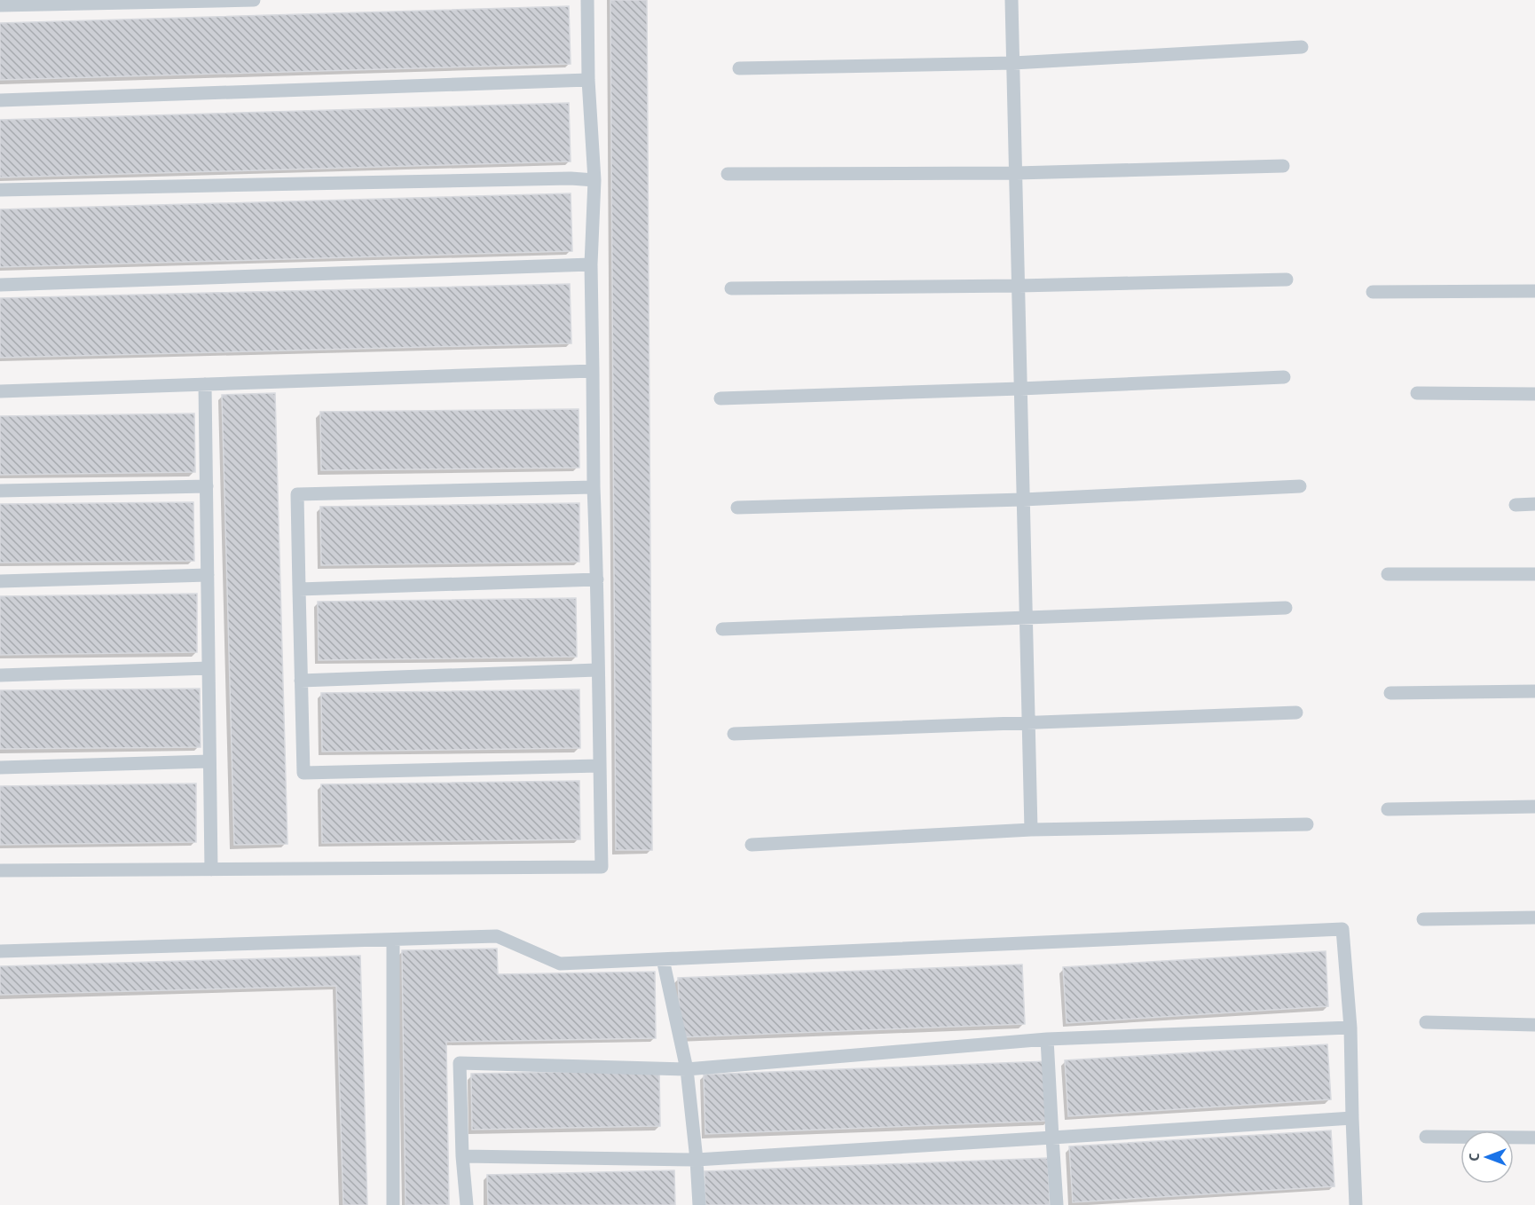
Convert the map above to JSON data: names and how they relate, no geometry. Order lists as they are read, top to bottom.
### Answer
{
  "north": "left"
}
